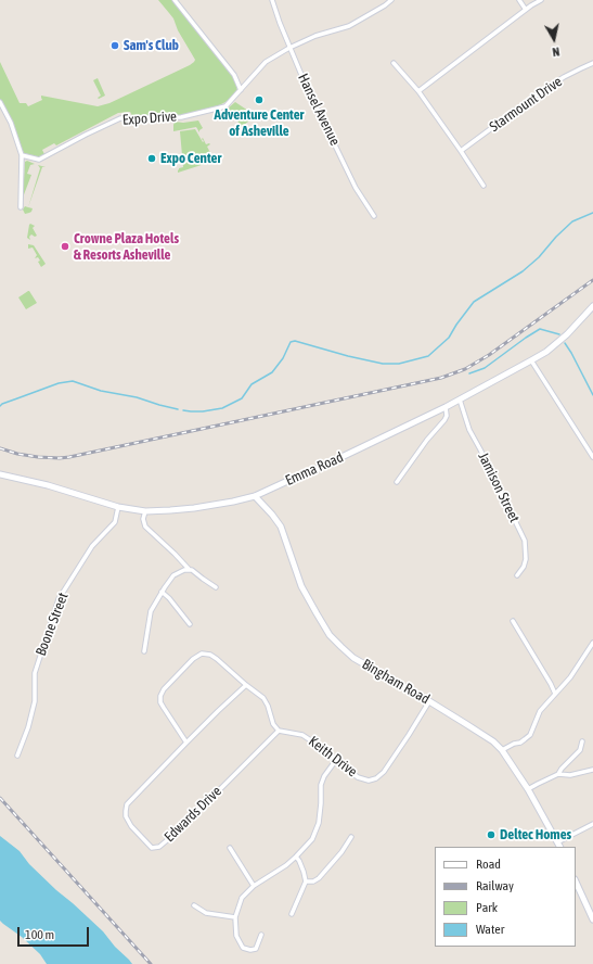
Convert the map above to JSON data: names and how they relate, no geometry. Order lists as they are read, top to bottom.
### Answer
{
  "streets": {
    "street": [
      "Starmount Drive",
      "Hansel Avenue",
      "Expo Drive",
      "Emma Road",
      "Jamison Street",
      "Boone Street",
      "Bingham Road",
      "Keith Drive",
      "Edwards Drive"
    ]
  },
  "crossings": [
    ["Hansel Avenue", "Expo Drive"],
    ["Emma Road", "Jamison Street"],
    ["Emma Road", "Boone Street"],
    ["Emma Road", "Bingham Road"],
    ["Bingham Road", "Keith Drive"],
    ["Keith Drive", "Edwards Drive"]
  ],
  "places": [
    "Sam's Club",
    "Adventure Center of Asheville",
    "Expo Center",
    "Crowne Plaza Hotels & Resorts Asheville",
    "Deltec Homes"
  ],
  "legend": [
    "Road",
    "Railway",
    "Park",
    "Water"
  ],
  "scale_bar": "100 m",
  "north": "bottom"
}
